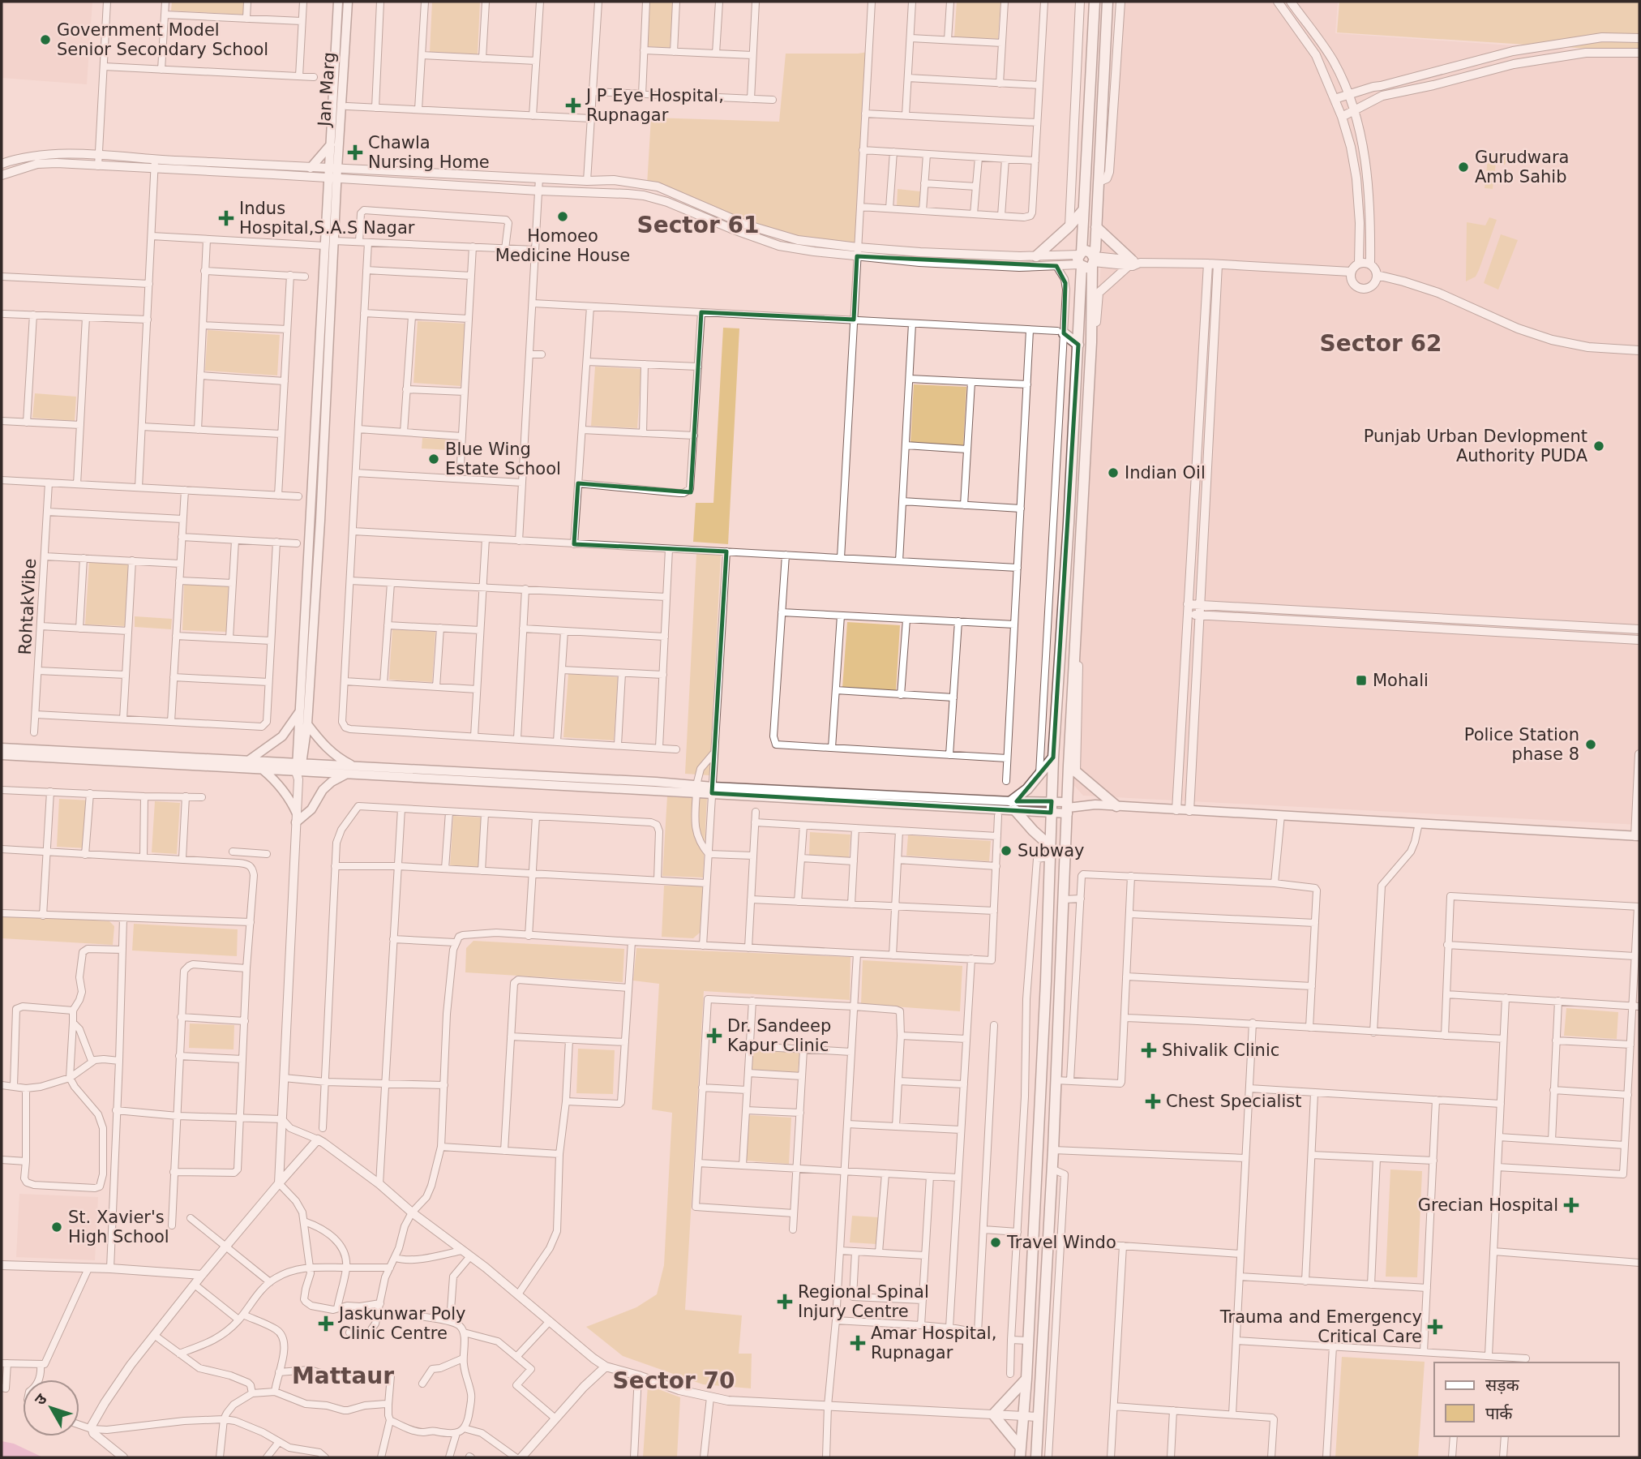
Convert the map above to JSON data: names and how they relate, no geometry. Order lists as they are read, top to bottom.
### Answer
{
  "streets": {
    "main road": ["Jan Marg"],
    "street": ["RohtakVibe"]
  },
  "districts": [
    "Sector 61",
    "Sector 62",
    "Mattaur",
    "Sector 70"
  ],
  "places": {
    "other": [
      "Government Model Senior Secondary School",
      "Gurudwara Amb Sahib",
      "Homoeo Medicine House",
      "Punjab Urban Devlopment Authority PUDA",
      "Blue Wing Estate School",
      "Indian Oil",
      "Police Station phase 8",
      "Subway",
      "St. Xavier's High School",
      "Travel Windo"
    ],
    "health": [
      "J P Eye Hospital, Rupnagar",
      "Chawla Nursing Home",
      "Indus Hospital,S.A.S Nagar",
      "Dr. Sandeep Kapur Clinic",
      "Shivalik Clinic",
      "Chest Specialist",
      "Grecian Hospital",
      "Regional Spinal Injury Centre",
      "Jaskunwar Poly Clinic Centre",
      "Trauma and Emergency Critical Care",
      "Amar Hospital, Rupnagar"
    ],
    "transit": ["Mohali"]
  },
  "legend": ["सड़क", "पार्क"],
  "north": "top left"
}
